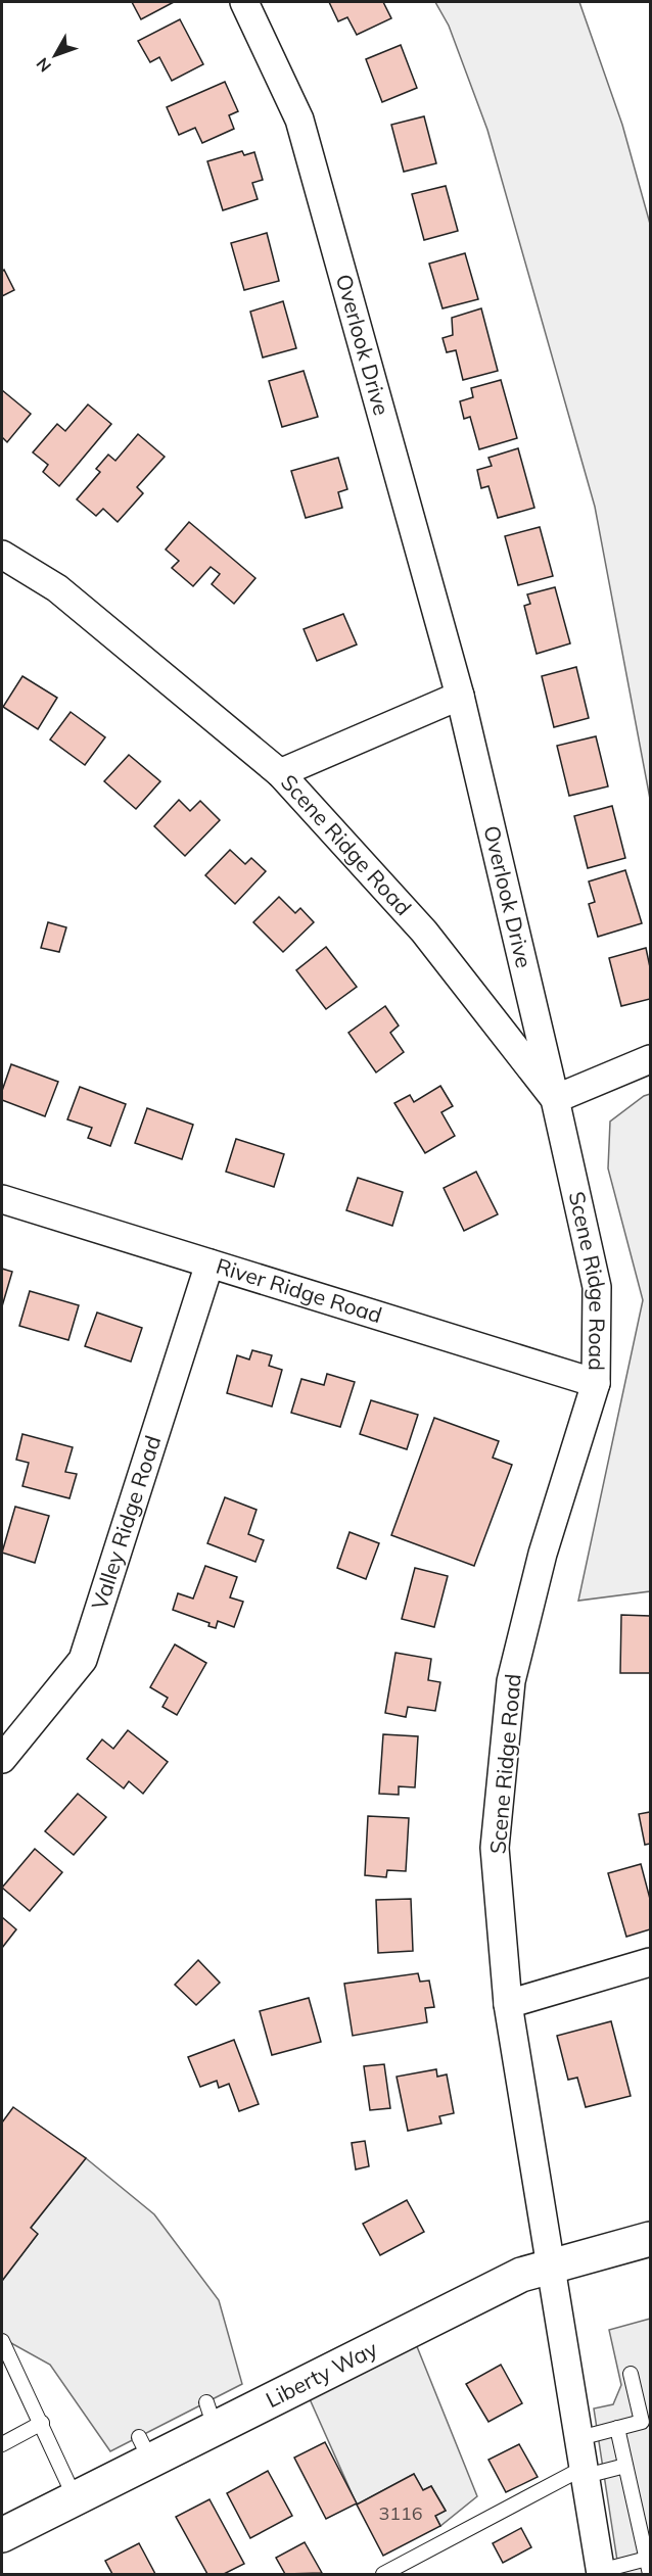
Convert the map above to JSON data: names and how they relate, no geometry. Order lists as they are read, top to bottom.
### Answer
{
  "streets": {
    "street": [
      "Overlook Drive",
      "Scene Ridge Road",
      "River Ridge Road",
      "Valley Ridge Road",
      "Liberty Way"
    ]
  },
  "crossings": [
    ["Overlook Drive", "Scene Ridge Road"],
    ["Scene Ridge Road", "River Ridge Road"],
    ["Scene Ridge Road", "Liberty Way"],
    ["River Ridge Road", "Valley Ridge Road"]
  ],
  "house_numbers": ["3116"],
  "north": "bottom left"
}
